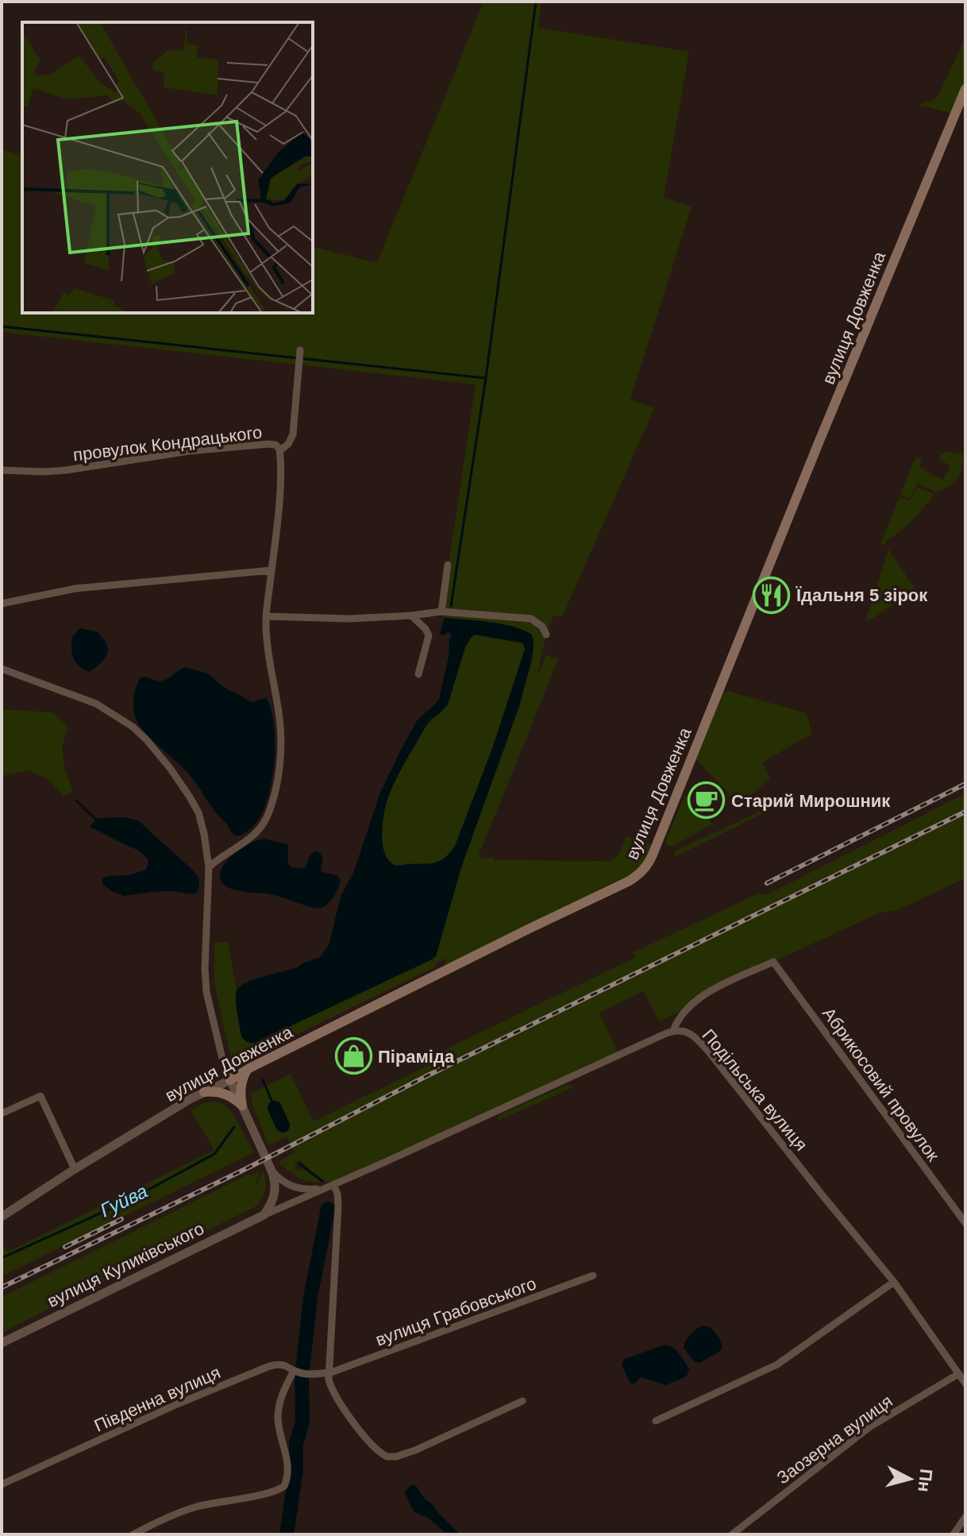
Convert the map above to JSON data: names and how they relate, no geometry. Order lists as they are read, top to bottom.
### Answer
{
  "streets": {
    "main road": ["вулиця Довженка"],
    "street": [
      "провулок Кондрацького",
      "Абрикосовий провулок",
      "Подільська вулиця",
      "вулиця Куликівського",
      "вулиця Грабовського",
      "Південна вулиця",
      "Заозерна вулиця"
    ]
  },
  "crossings": [
    ["Абрикосовий провулок", "Подільська вулиця"],
    ["Подільська вулиця", "вулиця Куликівського"],
    ["Подільська вулиця", "Заозерна вулиця"],
    ["вулиця Грабовського", "Південна вулиця"]
  ],
  "water": ["Гуйва"],
  "places": {
    "restaurant": ["Їдальня 5 зірок"],
    "cafe": ["Старий Мирошник"],
    "shop": ["Піраміда"]
  },
  "north": "right"
}
